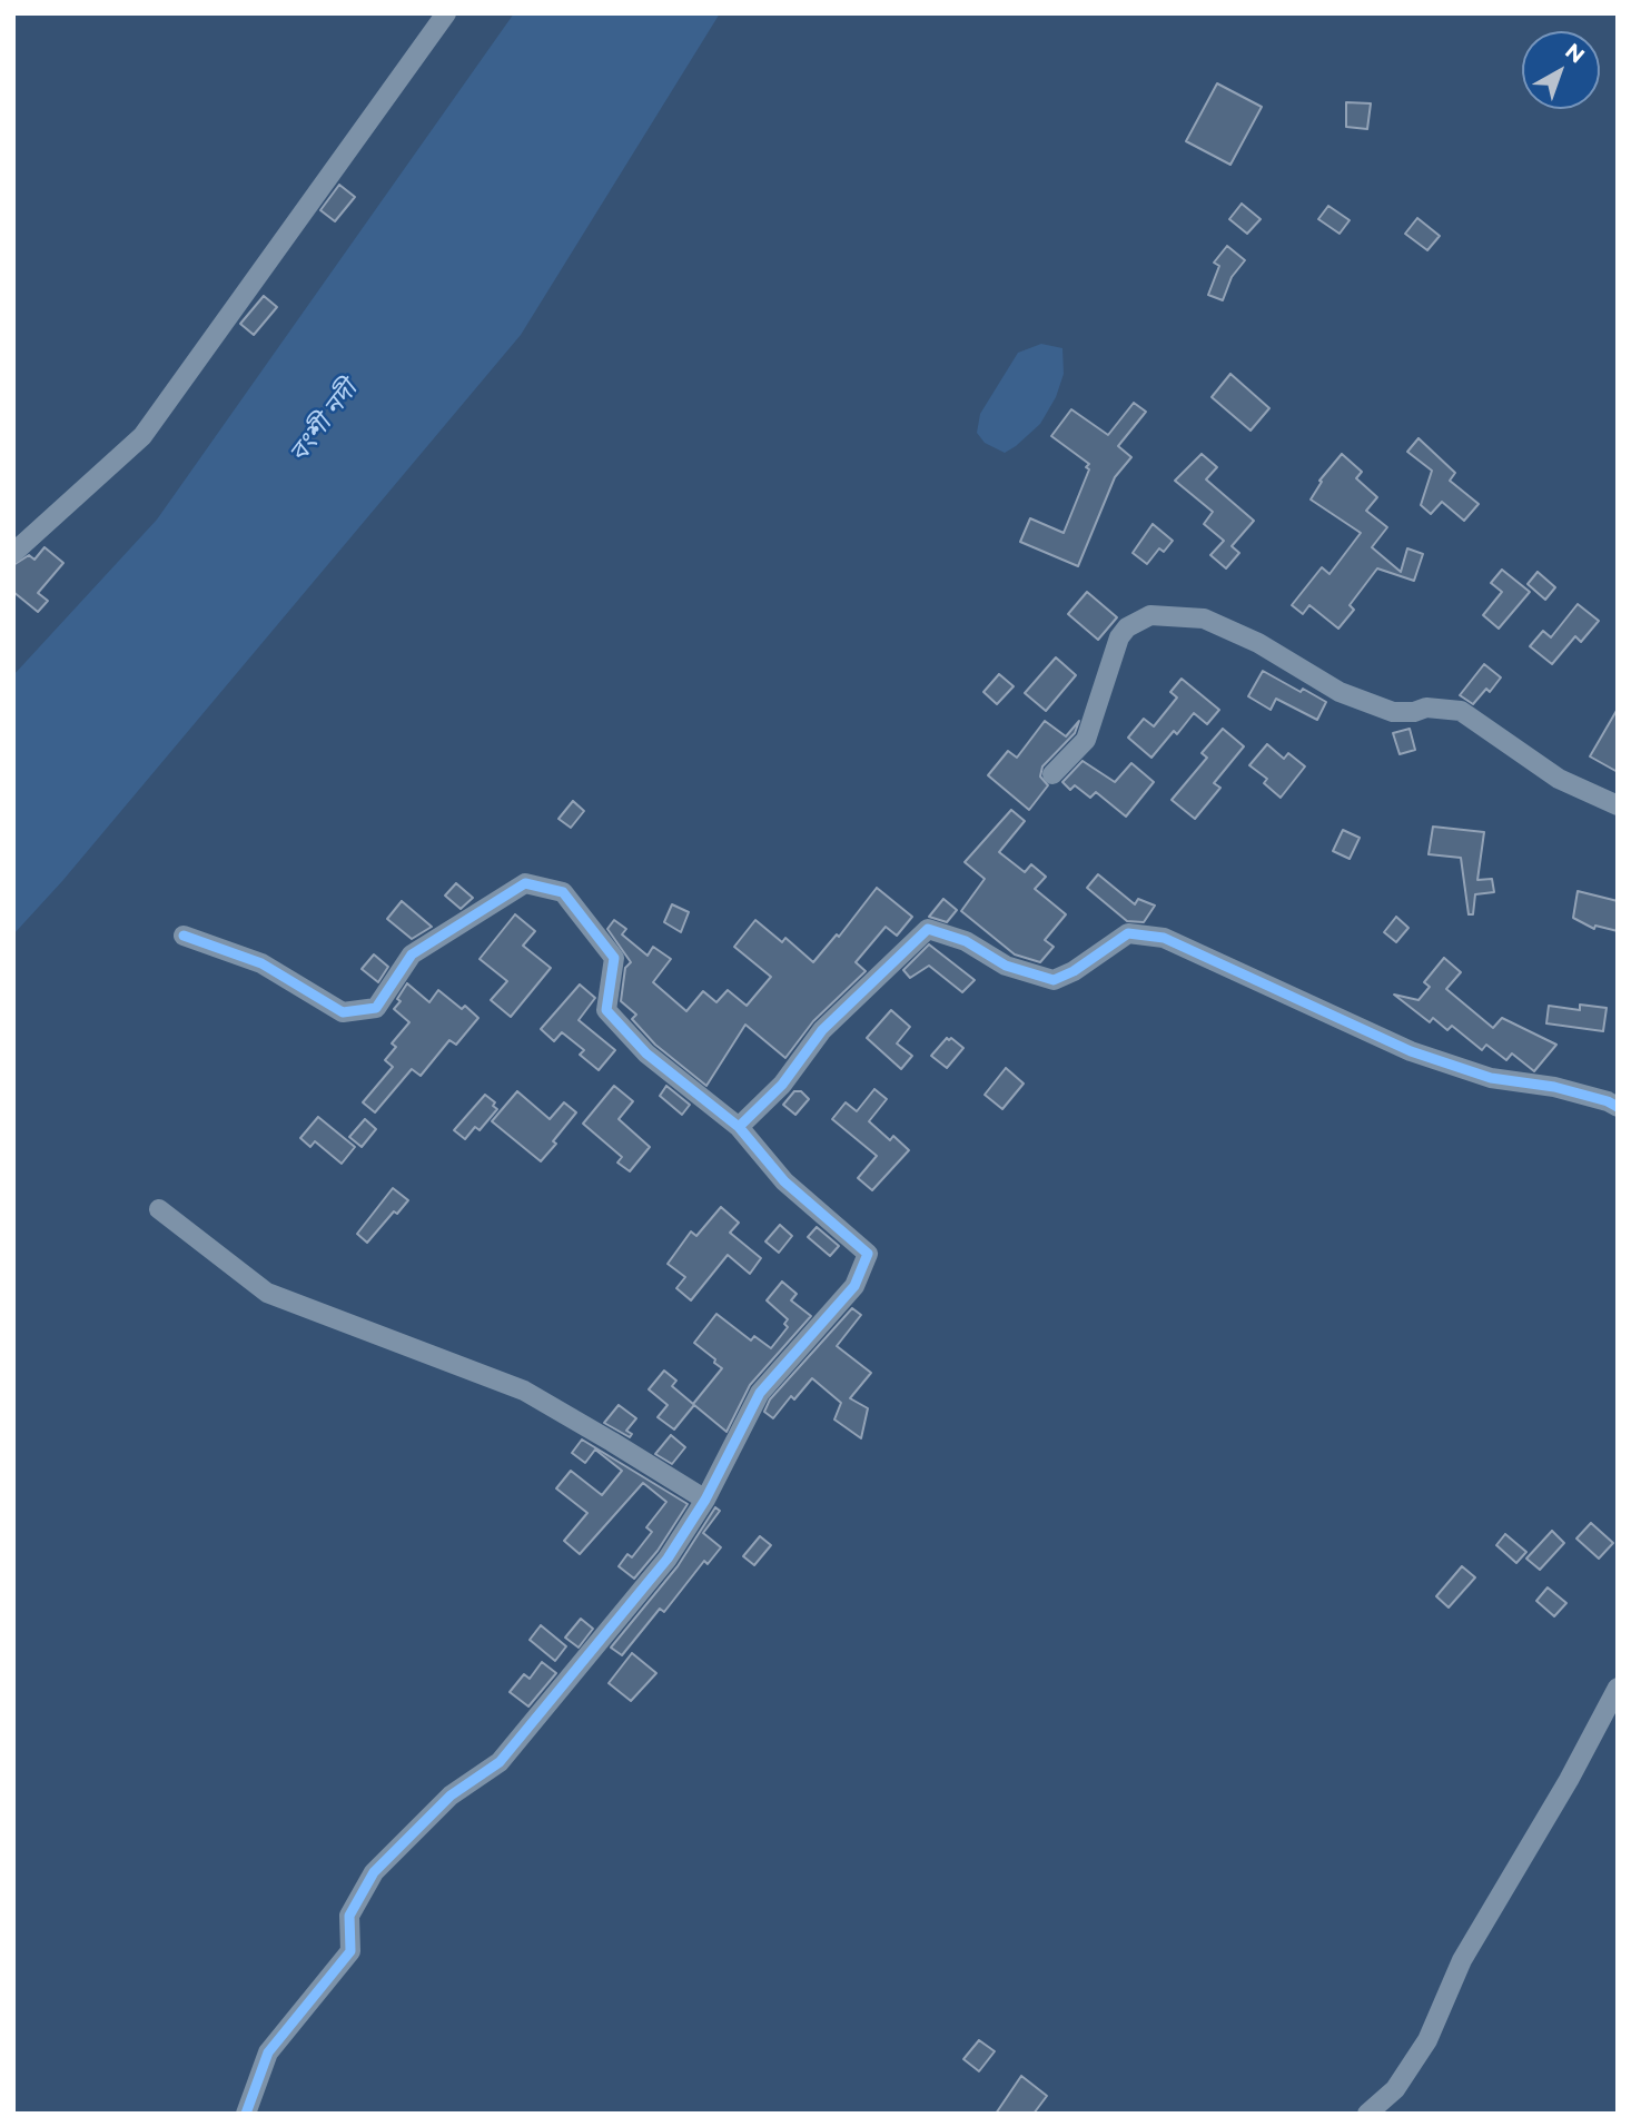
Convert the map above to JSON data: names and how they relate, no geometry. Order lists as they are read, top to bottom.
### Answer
{
  "water": ["বংশী নদী"],
  "north": "top right"
}
